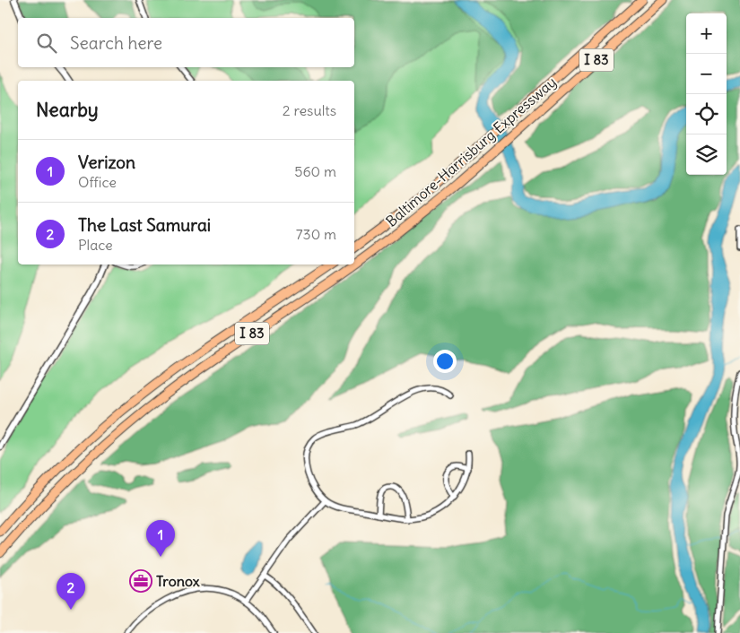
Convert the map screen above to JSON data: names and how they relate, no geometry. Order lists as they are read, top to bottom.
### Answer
{
  "streets": {
    "highway": ["I 83", "Baltimore-Harrisburg Expressway"]
  },
  "places": {
    "office": ["Tronox"]
  },
  "page": {
    "map_buttons": ["+", "−"],
    "search": "Search here",
    "heading": ["Nearby", "2 results"],
    "list": [
      {
        "mark": "1",
        "name": "Verizon",
        "note": "Office",
        "value": "560 m"
      },
      {
        "mark": "2",
        "name": "The Last Samurai",
        "note": "Place",
        "value": "730 m"
      }
    ],
    "pins": ["1", "2"]
  }
}
